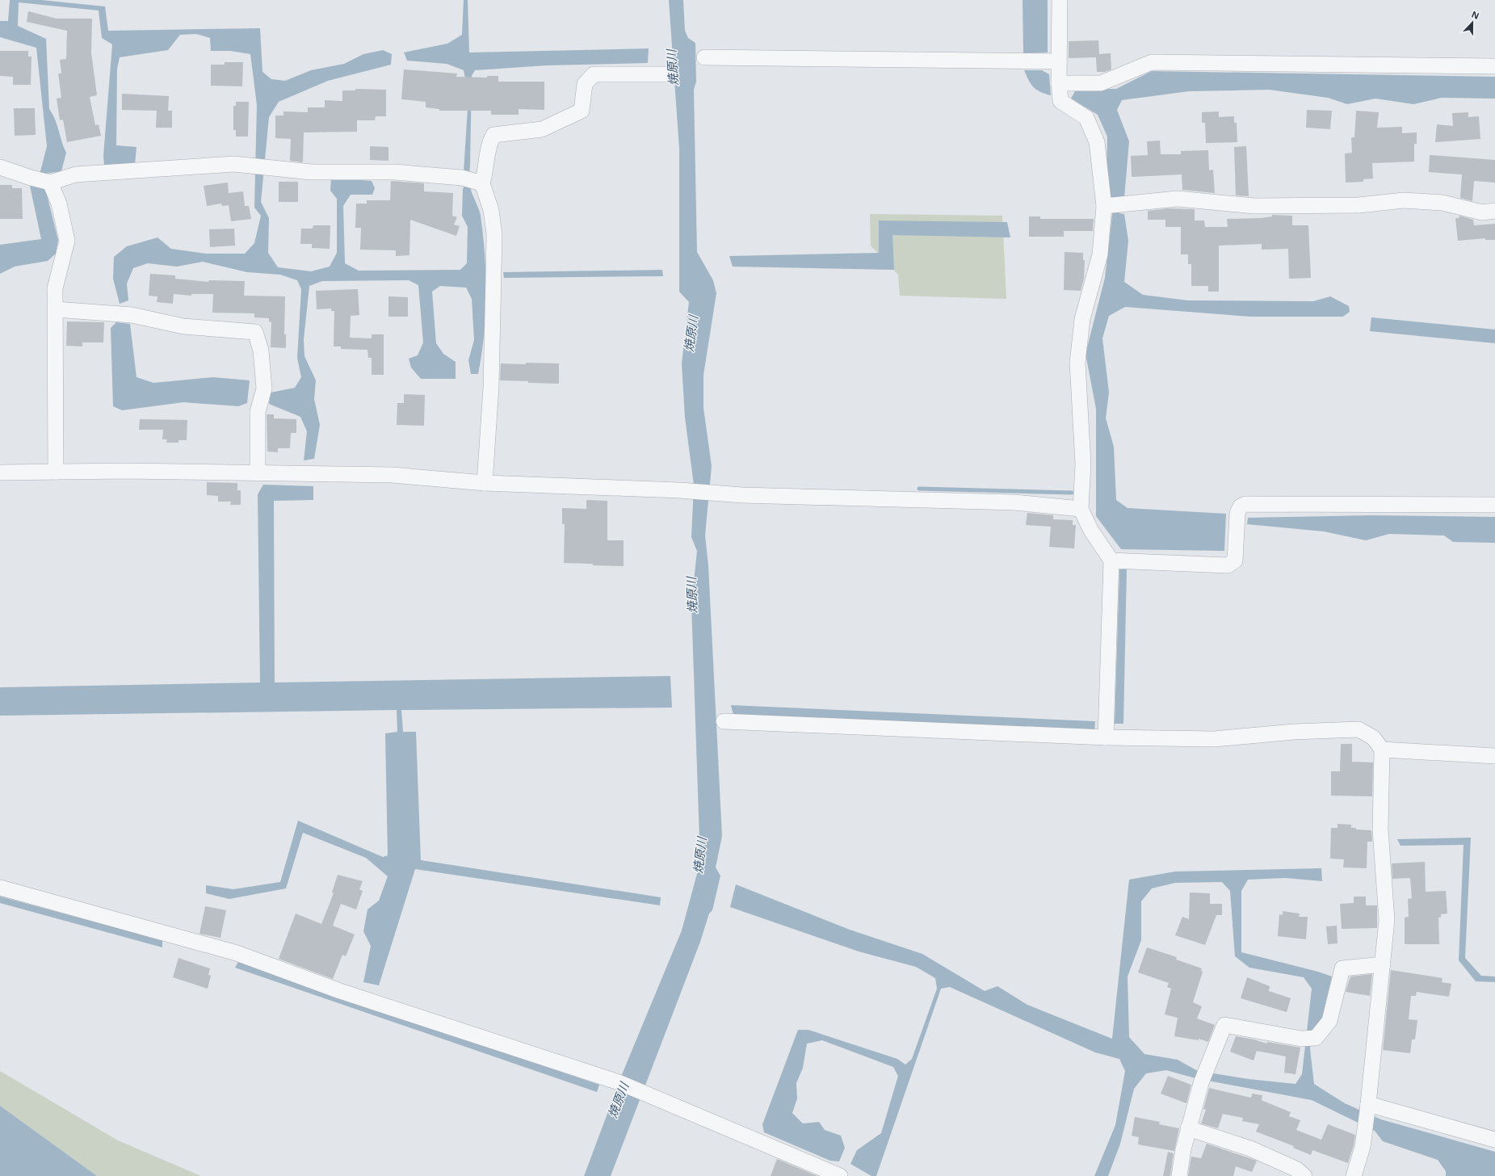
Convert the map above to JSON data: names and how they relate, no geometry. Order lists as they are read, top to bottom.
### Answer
{
  "water": ["焼原川"],
  "north": "top"
}
